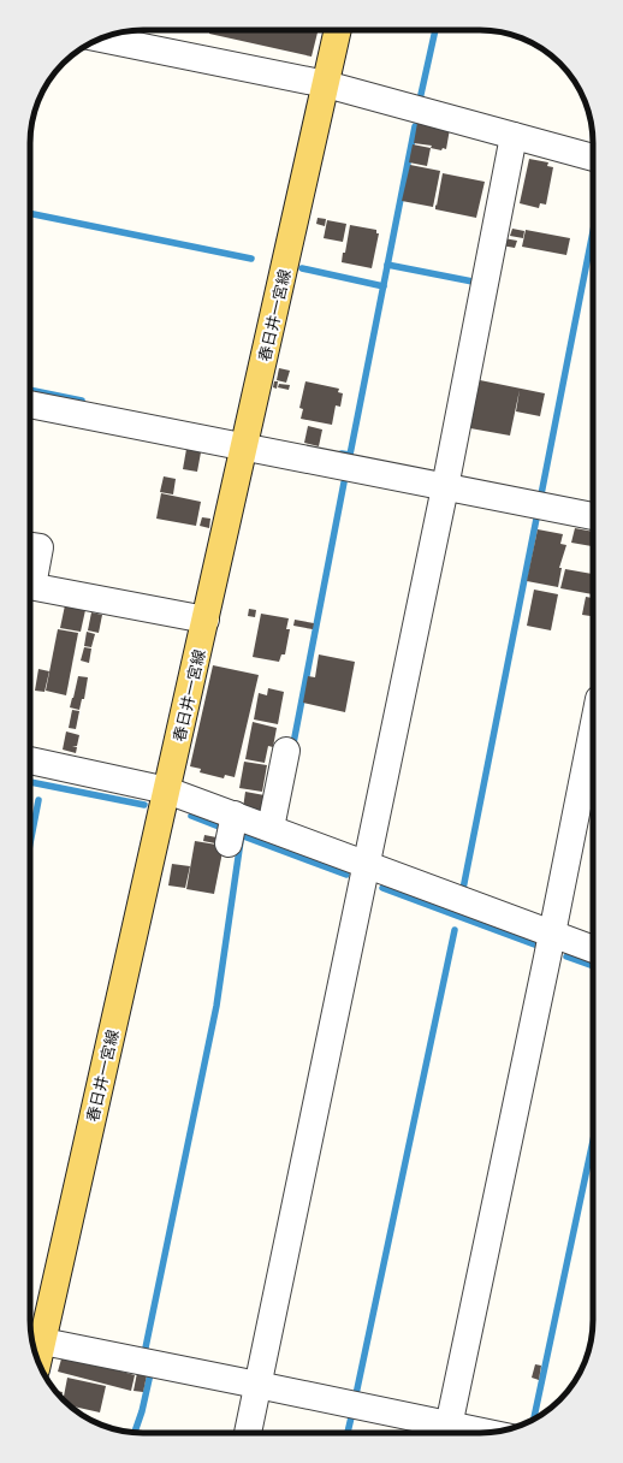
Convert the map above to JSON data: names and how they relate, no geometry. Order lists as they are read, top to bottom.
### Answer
{
  "streets": {
    "main road": ["春日井一宮線"]
  }
}
